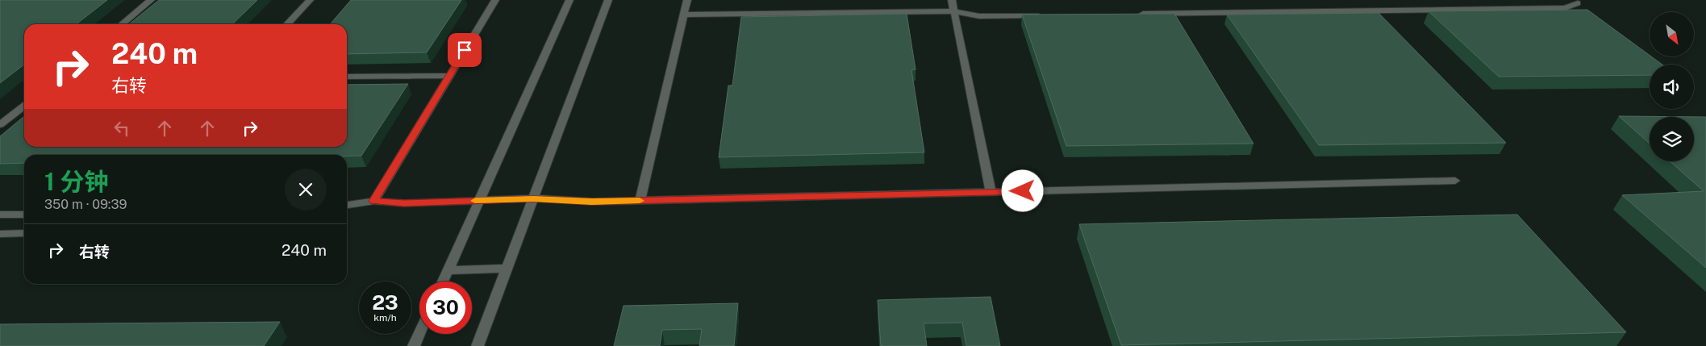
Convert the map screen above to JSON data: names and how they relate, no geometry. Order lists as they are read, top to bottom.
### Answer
{
  "north": "bottom right",
  "page": {
    "turn": ["240 m", "右转"],
    "heading": ["1 分钟", "350 m · 09:39"],
    "list": [
      {
        "name": "右转",
        "value": "240 m"
      }
    ],
    "speed": "23 km/h",
    "limit": "30"
  }
}
